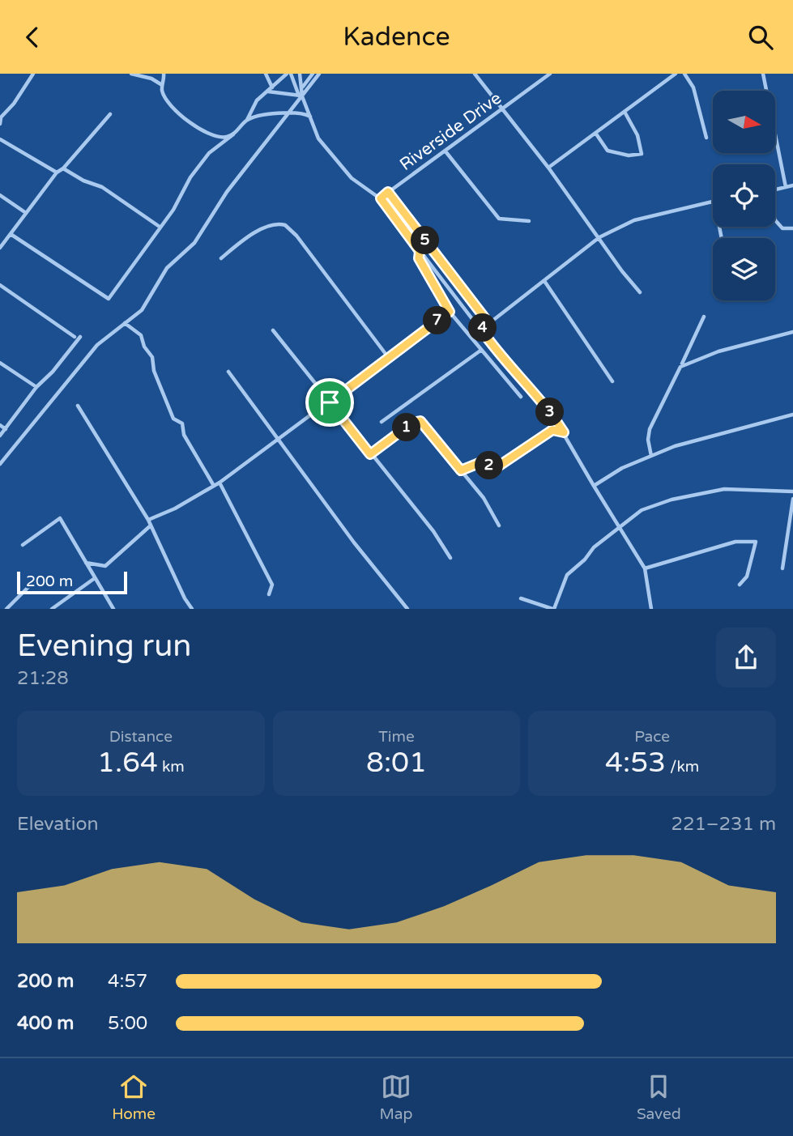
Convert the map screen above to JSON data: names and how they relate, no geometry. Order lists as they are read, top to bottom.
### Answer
{
  "streets": {
    "street": ["Riverside Drive"]
  },
  "scale_bar": "200 m",
  "north": "right",
  "page": {
    "header": "Kadence",
    "pins": [
      "5",
      "7",
      "4",
      "3",
      "1",
      "2"
    ],
    "scale": "200 m",
    "heading": ["Evening run", "21:28"],
    "stats": [
      ["Distance", "1.64 km"],
      ["Time", "8:01"],
      ["Pace", "4:53 /km"]
    ],
    "chart": ["Elevation", "221–231 m"],
    "list": [
      {
        "name": "200 m",
        "note": "4:57"
      },
      {
        "name": "400 m",
        "note": "5:00"
      }
    ],
    "tabs": ["Home", "Map", "Saved"]
  }
}
